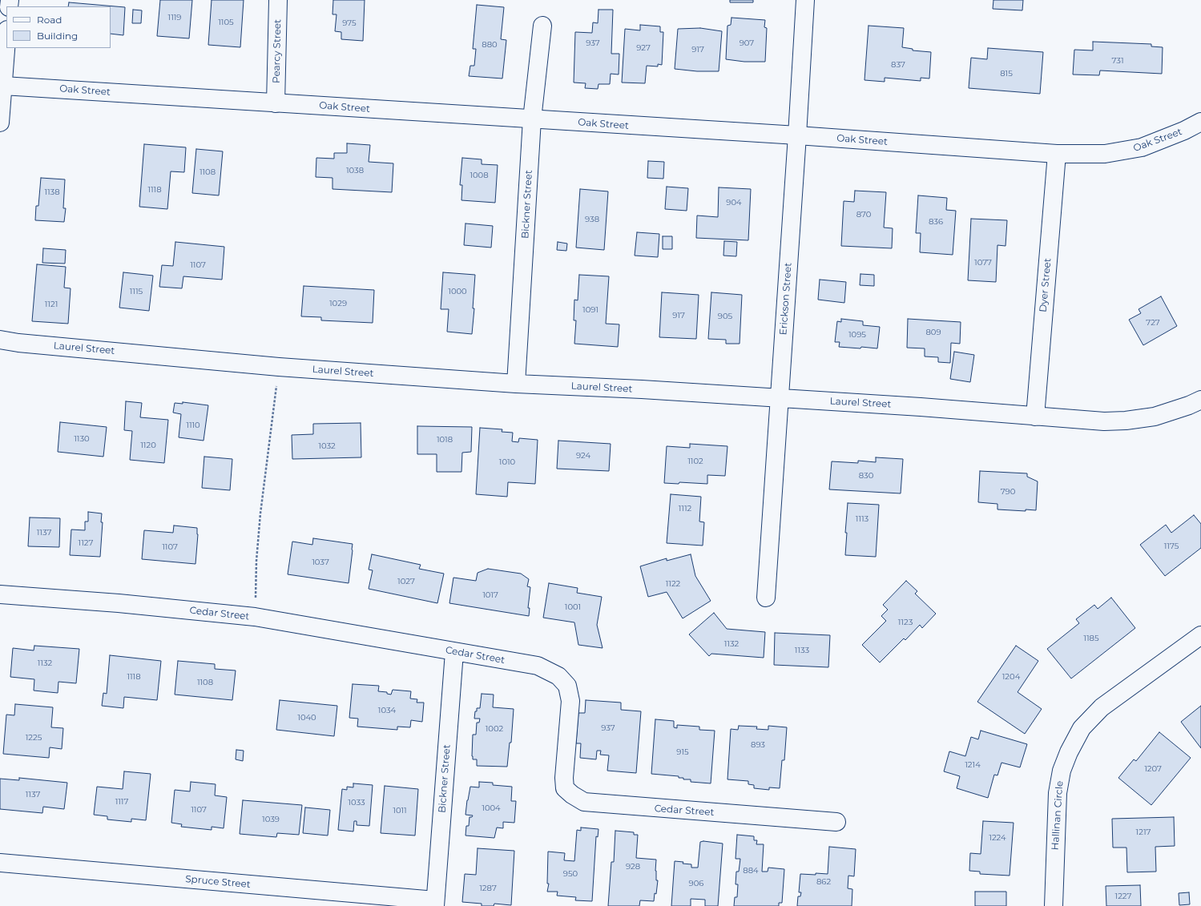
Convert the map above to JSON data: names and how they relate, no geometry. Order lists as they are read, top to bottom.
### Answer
{
  "streets": {
    "street": [
      "Pearcy Street",
      "Oak Street",
      "Bickner Street",
      "Dyer Street",
      "Erickson Street",
      "Laurel Street",
      "Cedar Street",
      "Hallinan Circle",
      "Spruce Street"
    ]
  },
  "crossings": [
    ["Pearcy Street", "Oak Street"],
    ["Oak Street", "Bickner Street"],
    ["Oak Street", "Dyer Street"],
    ["Oak Street", "Erickson Street"],
    ["Bickner Street", "Laurel Street"],
    ["Bickner Street", "Cedar Street"],
    ["Bickner Street", "Spruce Street"],
    ["Dyer Street", "Laurel Street"],
    ["Erickson Street", "Laurel Street"]
  ],
  "house_numbers": [
    "1119",
    "1105",
    "975",
    "937",
    "907",
    "880",
    "927",
    "917",
    "731",
    "837",
    "815",
    "1038",
    "1108",
    "1008",
    "1118",
    "1138",
    "904",
    "870",
    "938",
    "836",
    "1077",
    "1107",
    "1115",
    "1000",
    "1029",
    "1121",
    "1091",
    "917",
    "905",
    "727",
    "809",
    "1095",
    "1110",
    "1130",
    "1018",
    "1120",
    "1032",
    "924",
    "1102",
    "1010",
    "830",
    "790",
    "1112",
    "1113",
    "1137",
    "1127",
    "1175",
    "1107",
    "1037",
    "1027",
    "1122",
    "1017",
    "1001",
    "1123",
    "1185",
    "1132",
    "1133",
    "1132",
    "1118",
    "1204",
    "1108",
    "1034",
    "1040",
    "937",
    "1002",
    "1225",
    "893",
    "915",
    "1214",
    "1207",
    "1137",
    "1117",
    "1033",
    "1004",
    "1107",
    "1011",
    "1039",
    "1217",
    "1224",
    "928",
    "884",
    "950",
    "862",
    "906",
    "1287",
    "1227"
  ],
  "legend": ["Road", "Building"]
}
